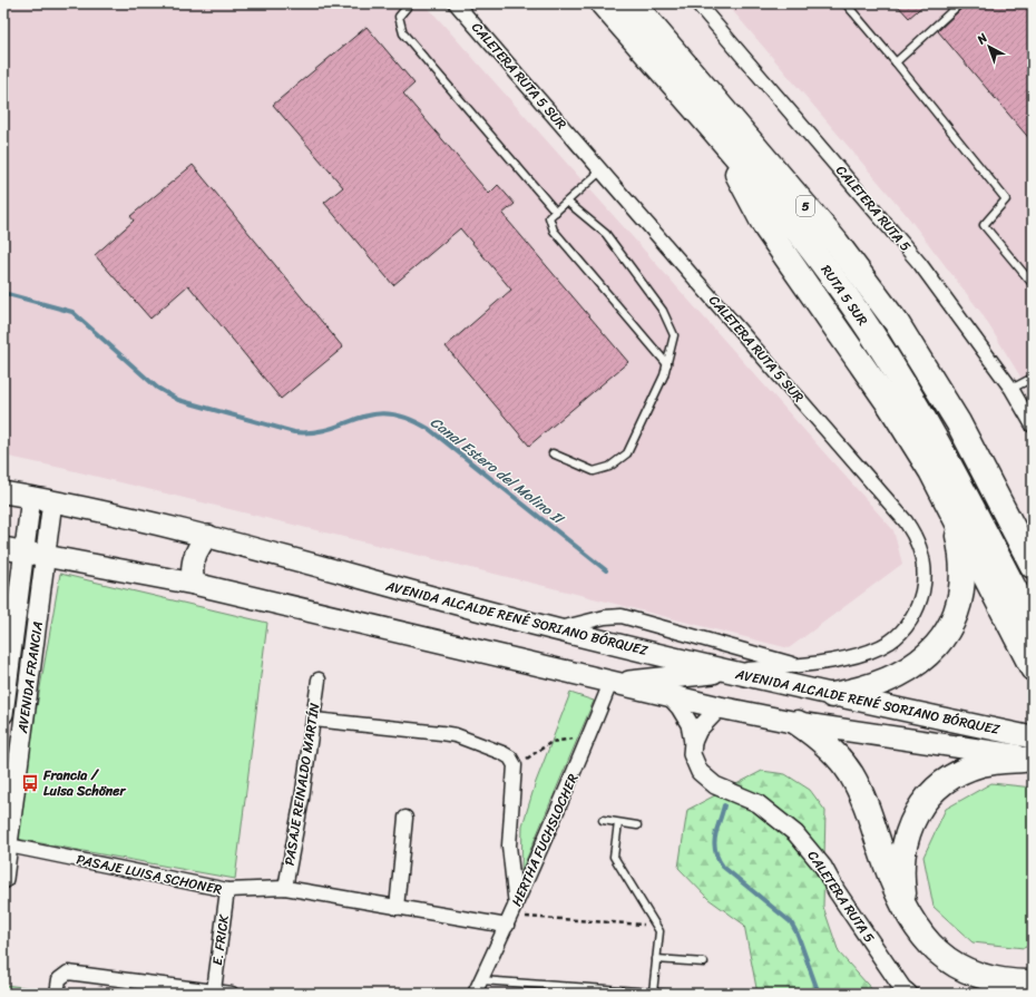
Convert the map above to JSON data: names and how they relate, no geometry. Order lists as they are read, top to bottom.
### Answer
{
  "streets": {
    "highway": ["5", "RUTA 5 SUR"],
    "main road": ["AVENIDA ALCALDE RENÉ SORIANO BÓRQUEZ", "AVENIDA FRANCIA"],
    "street": [
      "CALETERA RUTA 5 SUR",
      "CALETERA RUTA 5",
      "PASAJE REINALDO MARTÍN",
      "HERTHA FUCHSLOCHER",
      "PASAJE LUISA SCHONER",
      "E. FRICK"
    ]
  },
  "crossings": [
    ["CALETERA RUTA 5 SUR", "AVENIDA ALCALDE RENÉ SORIANO BÓRQUEZ"],
    ["CALETERA RUTA 5", "AVENIDA ALCALDE RENÉ SORIANO BÓRQUEZ"],
    ["AVENIDA ALCALDE RENÉ SORIANO BÓRQUEZ", "AVENIDA FRANCIA"],
    ["AVENIDA ALCALDE RENÉ SORIANO BÓRQUEZ", "HERTHA FUCHSLOCHER"],
    ["AVENIDA FRANCIA", "PASAJE LUISA SCHONER"],
    ["PASAJE REINALDO MARTÍN", "PASAJE LUISA SCHONER"],
    ["HERTHA FUCHSLOCHER", "PASAJE LUISA SCHONER"],
    ["PASAJE LUISA SCHONER", "E. FRICK"]
  ],
  "water": ["Canal Estero del Molino II"],
  "places": {
    "bus stop": ["Francia / Luisa Schöner"]
  },
  "north": "top left"
}
